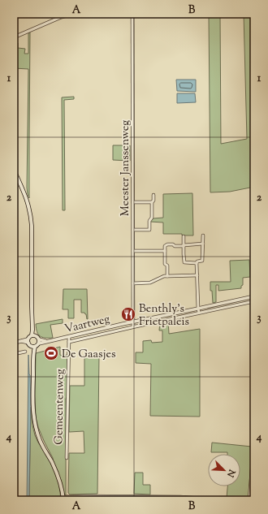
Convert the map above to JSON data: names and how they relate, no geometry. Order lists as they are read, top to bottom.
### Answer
{
  "streets": {
    "main road": ["Gemeentenweg"],
    "street": ["Meester Janssenweg", "Vaartweg"]
  },
  "crossings": [
    ["Meester Janssenweg", "Vaartweg"],
    ["Vaartweg", "Gemeentenweg"]
  ],
  "places": {
    "restaurant": ["Benthly's Frietpaleis"],
    "sports": ["De Gaasjes"]
  },
  "north": "bottom right",
  "grid": {
    "columns": ["A", "B"],
    "rows": [
      "1",
      "2",
      "3",
      "4"
    ]
  }
}
